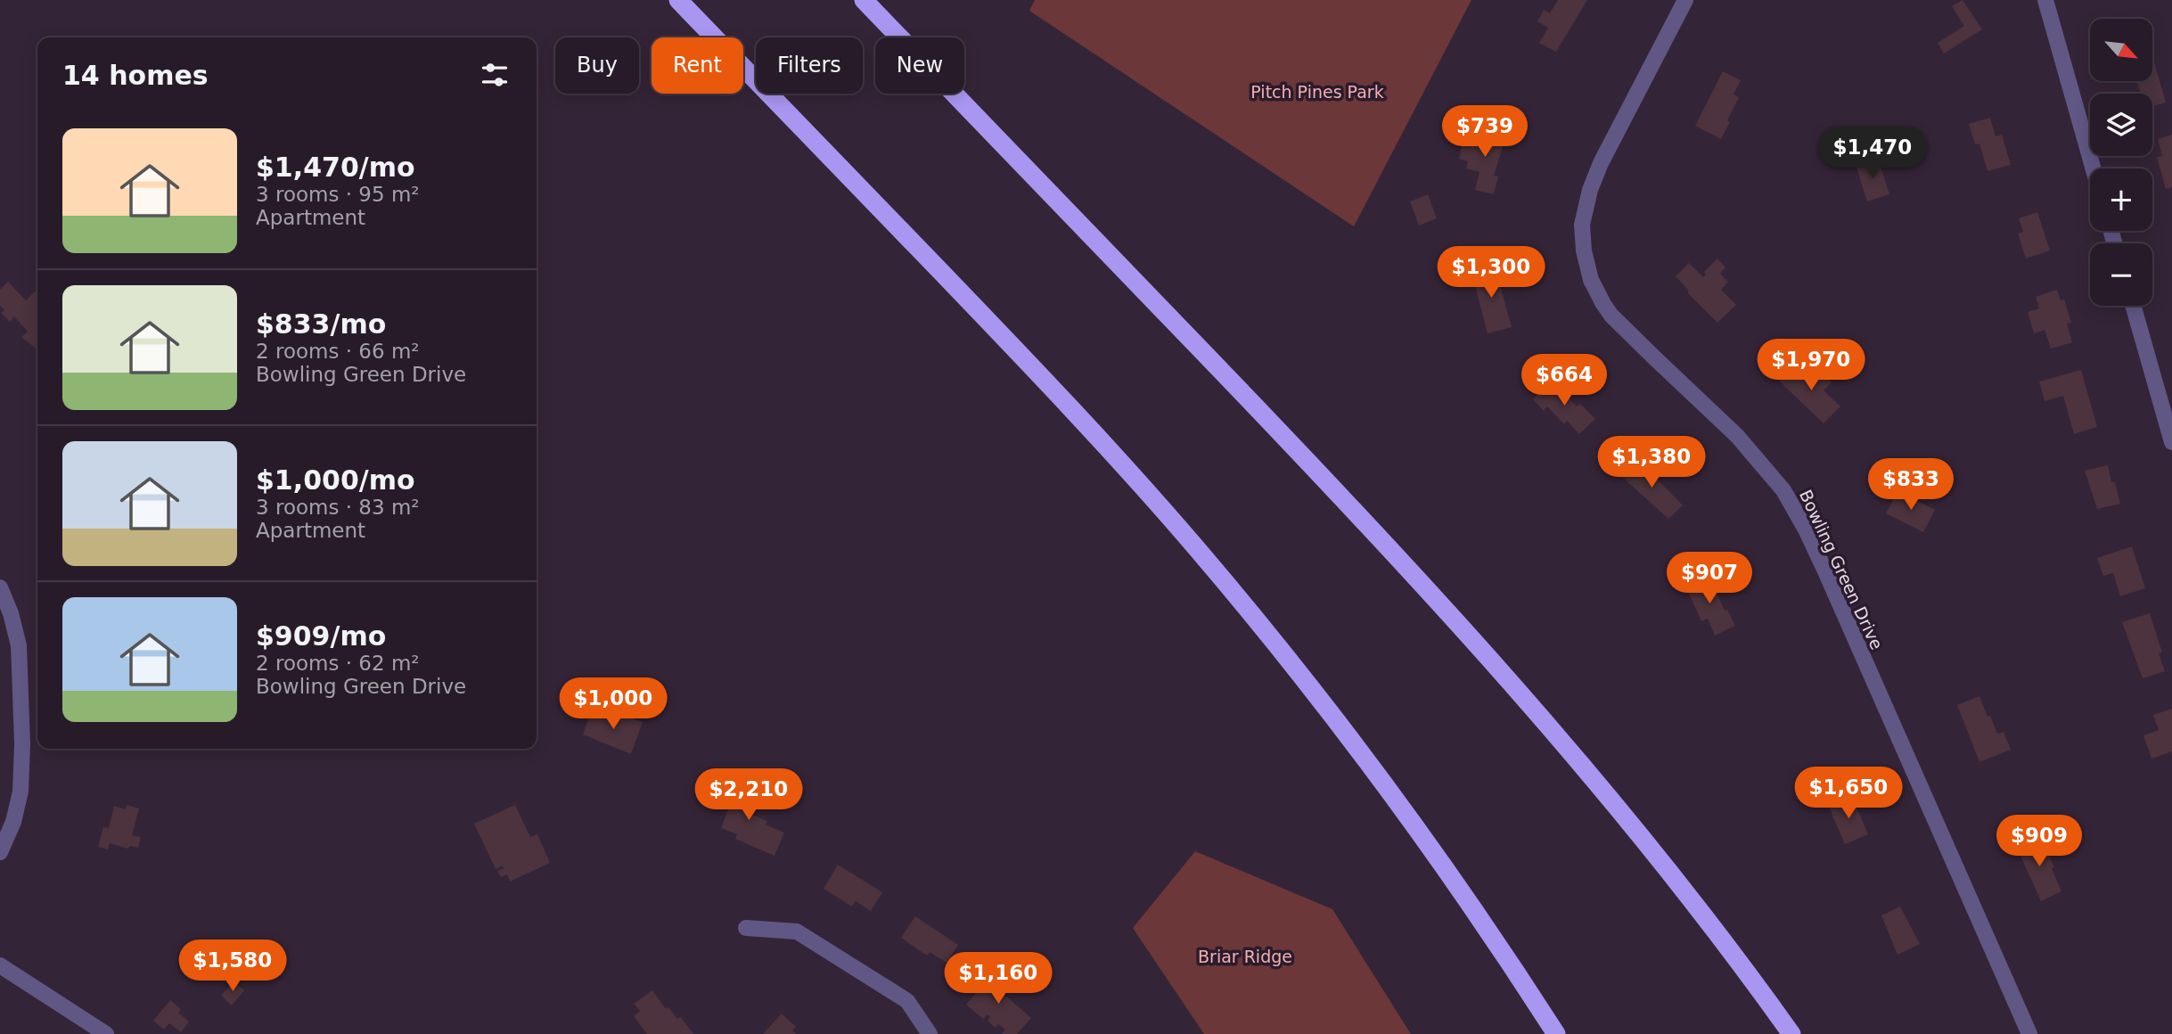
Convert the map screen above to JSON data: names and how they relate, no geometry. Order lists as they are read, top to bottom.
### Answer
{
  "streets": {
    "street": ["Bowling Green Drive"]
  },
  "parks": ["Pitch Pines Park", "Briar Ridge"],
  "north": "bottom right",
  "page": {
    "map_buttons": ["+", "−"],
    "chip": [
      "Buy",
      "Rent",
      "Filters",
      "New"
    ],
    "heading": "14 homes",
    "price": [
      "$739",
      "$1,470",
      "$1,300",
      "$1,970",
      "$664",
      "$1,380",
      "$833",
      "$907",
      "$1,000",
      "$1,650",
      "$2,210",
      "$909",
      "$1,580",
      "$1,160"
    ],
    "list": [
      {
        "name": "$1,470/mo",
        "note": "3 rooms · 95 m² · Apartment"
      },
      {
        "name": "$833/mo",
        "note": "2 rooms · 66 m² · Bowling Green Drive"
      },
      {
        "name": "$1,000/mo",
        "note": "3 rooms · 83 m² · Apartment"
      },
      {
        "name": "$909/mo",
        "note": "2 rooms · 62 m² · Bowling Green Drive"
      }
    ]
  }
}
